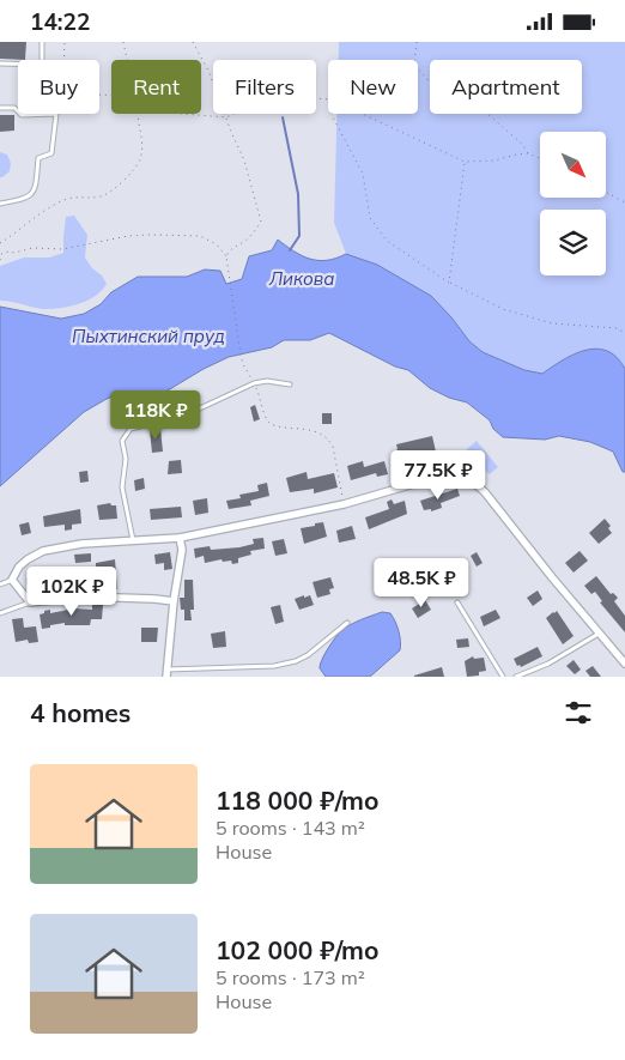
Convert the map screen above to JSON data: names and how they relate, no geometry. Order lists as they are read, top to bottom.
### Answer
{
  "water": ["Ликова", "Пыхтинский пруд"],
  "north": "bottom right",
  "page": {
    "status": "14:22",
    "chip": [
      "Buy",
      "Rent",
      "Filters",
      "New",
      "Apartment"
    ],
    "price": [
      "118K ₽",
      "77.5K ₽",
      "48.5K ₽",
      "102K ₽"
    ],
    "heading": "4 homes",
    "list": [
      {
        "name": "118 000 ₽/mo",
        "note": "5 rooms · 143 m² · House"
      },
      {
        "name": "102 000 ₽/mo",
        "note": "5 rooms · 173 m² · House"
      }
    ]
  }
}
